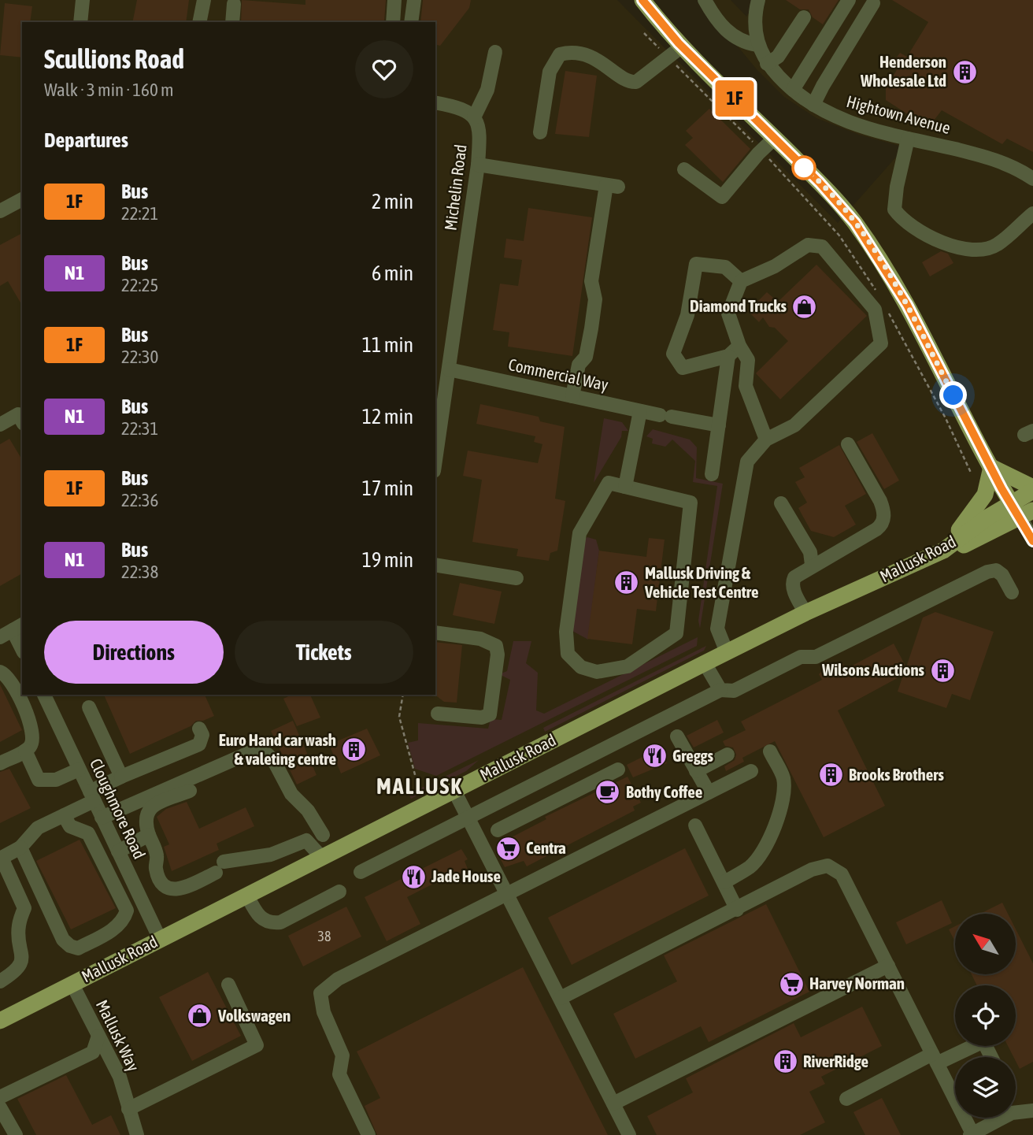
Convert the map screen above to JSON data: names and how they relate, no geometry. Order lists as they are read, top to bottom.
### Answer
{
  "streets": {
    "main road": ["Mallusk Road"],
    "street": [
      "Hightown Avenue",
      "Michelin Road",
      "Commercial Way",
      "Cloughmore Road",
      "Mallusk Way"
    ]
  },
  "crossings": [
    ["Michelin Road", "Commercial Way"],
    ["Mallusk Road", "Cloughmore Road"],
    ["Mallusk Road", "Mallusk Way"]
  ],
  "districts": ["MALLUSK"],
  "places": {
    "building": [
      "Henderson Wholesale Ltd",
      "Mallusk Driving & Vehicle Test Centre",
      "Wilsons Auctions",
      "Euro Hand car wash & valeting centre",
      "Brooks Brothers",
      "RiverRidge"
    ],
    "shop": ["Diamond Trucks", "Volkswagen"],
    "restaurant": ["Greggs", "Jade House"],
    "cafe": ["Bothy Coffee"],
    "supermarket": ["Centra", "Harvey Norman"]
  },
  "lines": ["bus line 1F"],
  "house_numbers": ["38"],
  "north": "top left",
  "page": {
    "on_map": "1F",
    "heading": [
      ["Scullions Road", "Walk · 3 min · 160 m"],
      "Departures"
    ],
    "list": [
      {
        "mark": "1F",
        "name": "Bus",
        "note": "22:21",
        "value": "2 min"
      },
      {
        "mark": "N1",
        "name": "Bus",
        "note": "22:25",
        "value": "6 min"
      },
      {
        "mark": "1F",
        "name": "Bus",
        "note": "22:30",
        "value": "11 min"
      },
      {
        "mark": "N1",
        "name": "Bus",
        "note": "22:31",
        "value": "12 min"
      },
      {
        "mark": "1F",
        "name": "Bus",
        "note": "22:36",
        "value": "17 min"
      },
      {
        "mark": "N1",
        "name": "Bus",
        "note": "22:38",
        "value": "19 min"
      }
    ],
    "buttons": ["Directions", "Tickets"]
  }
}
